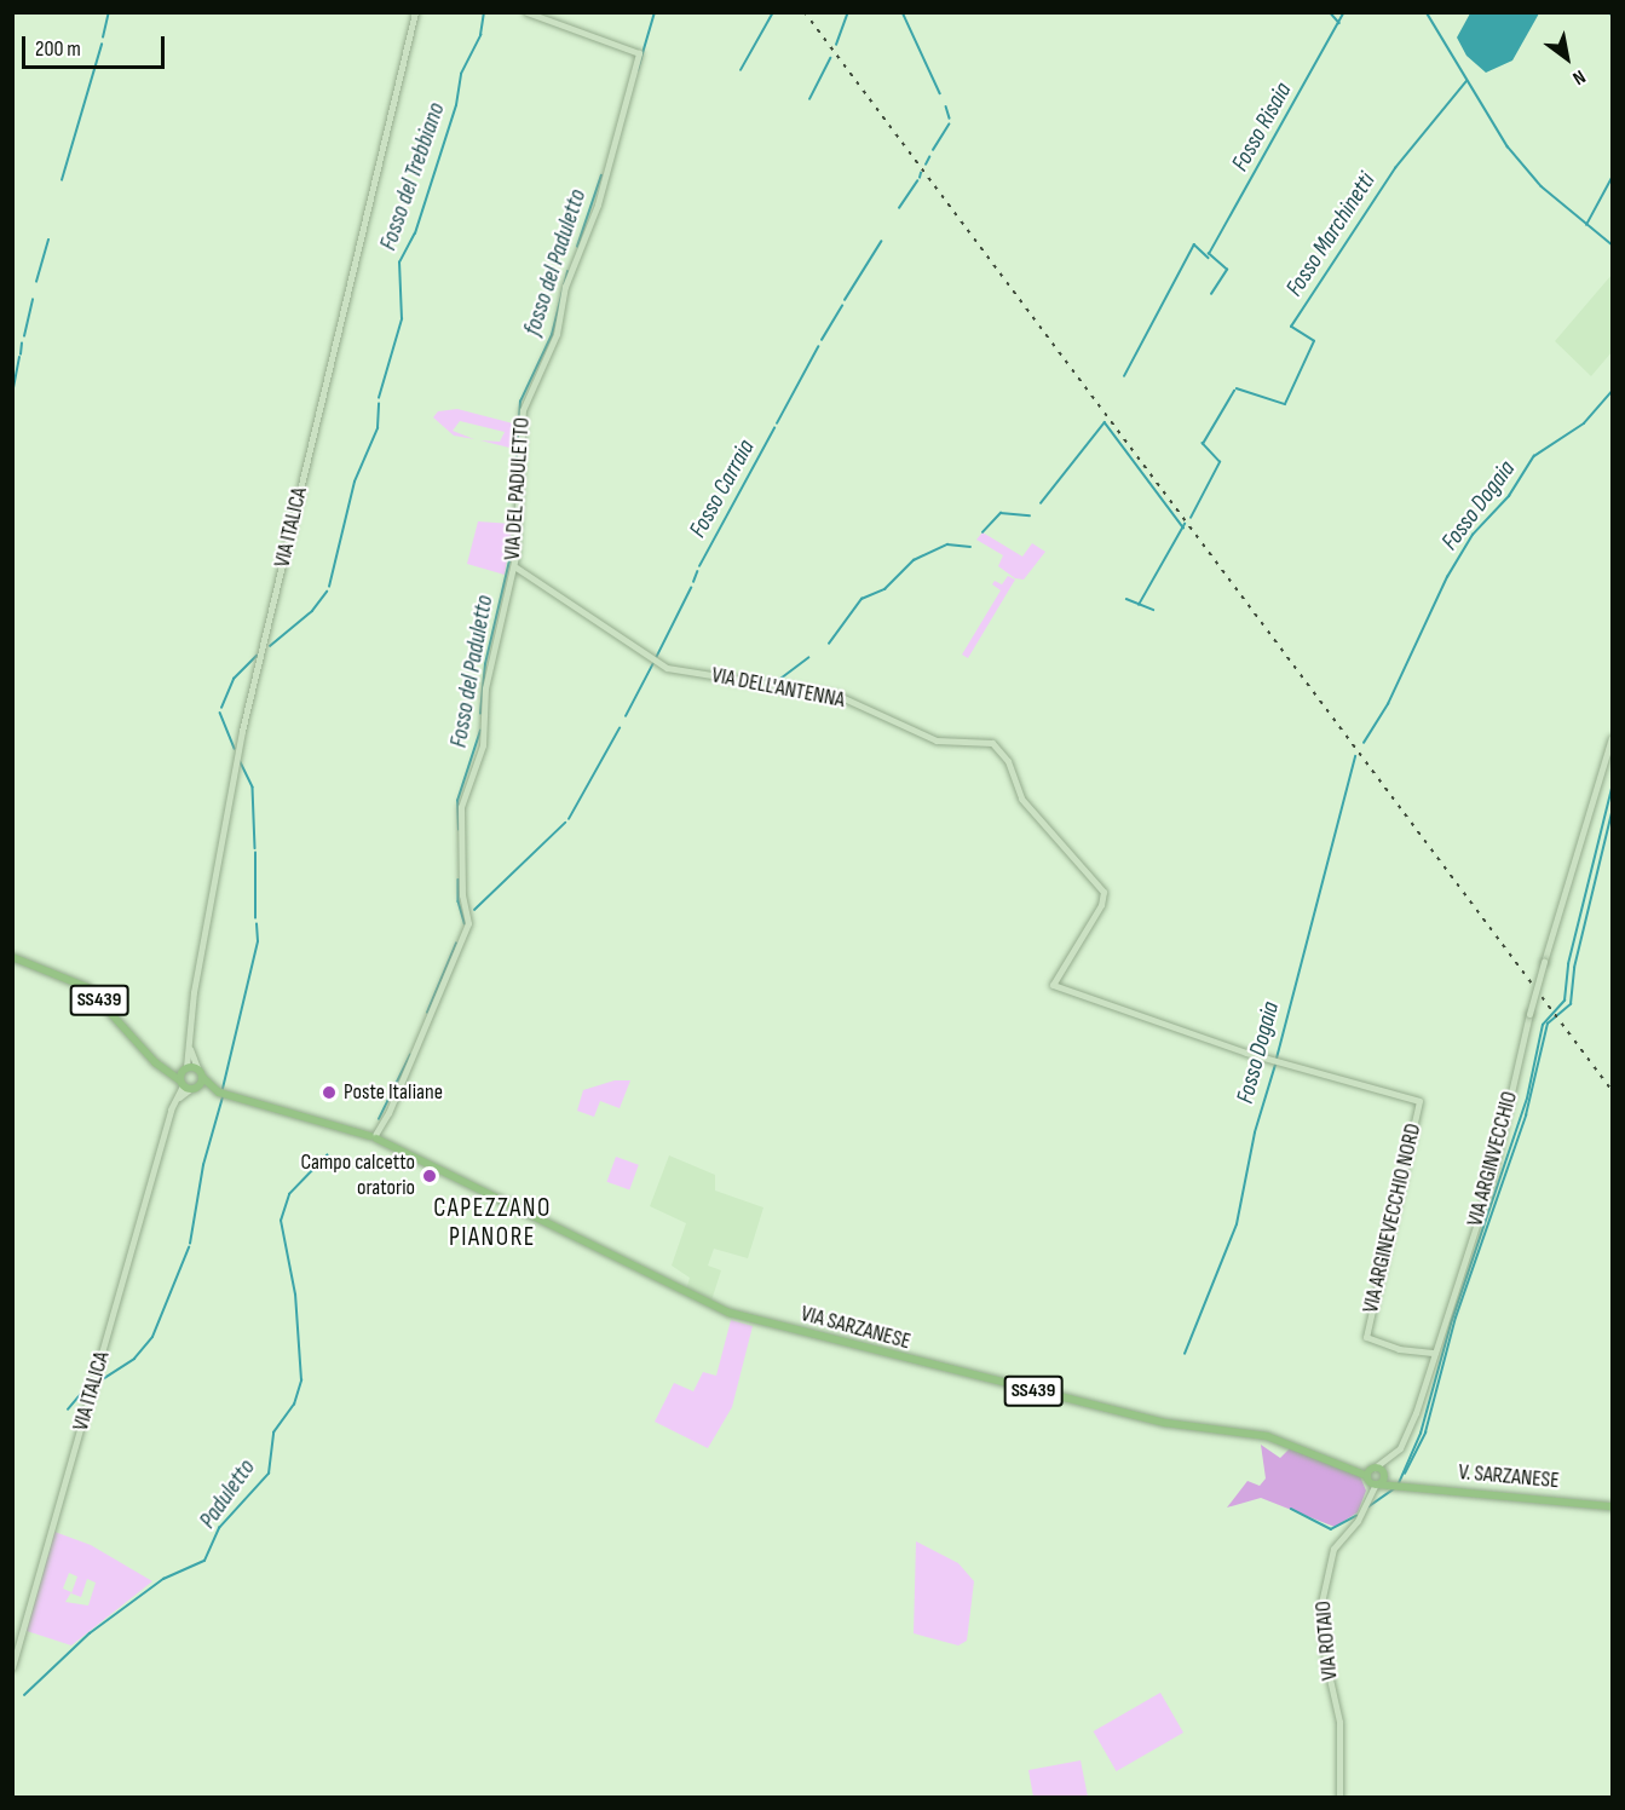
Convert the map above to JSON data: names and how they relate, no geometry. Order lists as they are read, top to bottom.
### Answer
{
  "streets": {
    "main road": ["SS439", "VIA SARZANESE", "V. SARZANESE"],
    "street": [
      "VIA DEL PADULETTO",
      "VIA ITALICA",
      "VIA DELL'ANTENNA",
      "VIA ARGINVECCHIO",
      "VIA ARGINEVECCHIO NORD",
      "VIA ROTAIO"
    ]
  },
  "crossings": [
    ["VIA DEL PADULETTO", "VIA DELL'ANTENNA"],
    ["VIA DEL PADULETTO", "VIA SARZANESE"],
    ["VIA ITALICA", "SS439"],
    ["VIA DELL'ANTENNA", "VIA ARGINEVECCHIO NORD"],
    ["SS439", "VIA SARZANESE"],
    ["SS439", "V. SARZANESE"],
    ["SS439", "VIA ROTAIO"],
    ["VIA ARGINVECCHIO", "VIA ARGINEVECCHIO NORD"],
    ["VIA SARZANESE", "VIA ROTAIO"]
  ],
  "districts": ["CAPEZZANO PIANORE"],
  "water": [
    "Fosso Risaia",
    "Fosso del Trebbiano",
    "Fosso Marchinetti",
    "fosso del Paduletto",
    "Fosso Carraia",
    "Fosso Dogaia",
    "Fosso del Paduletto",
    "Paduletto"
  ],
  "places": ["Poste Italiane", "Campo calcetto oratorio"],
  "scale_bar": "200 m",
  "north": "bottom right"
}
